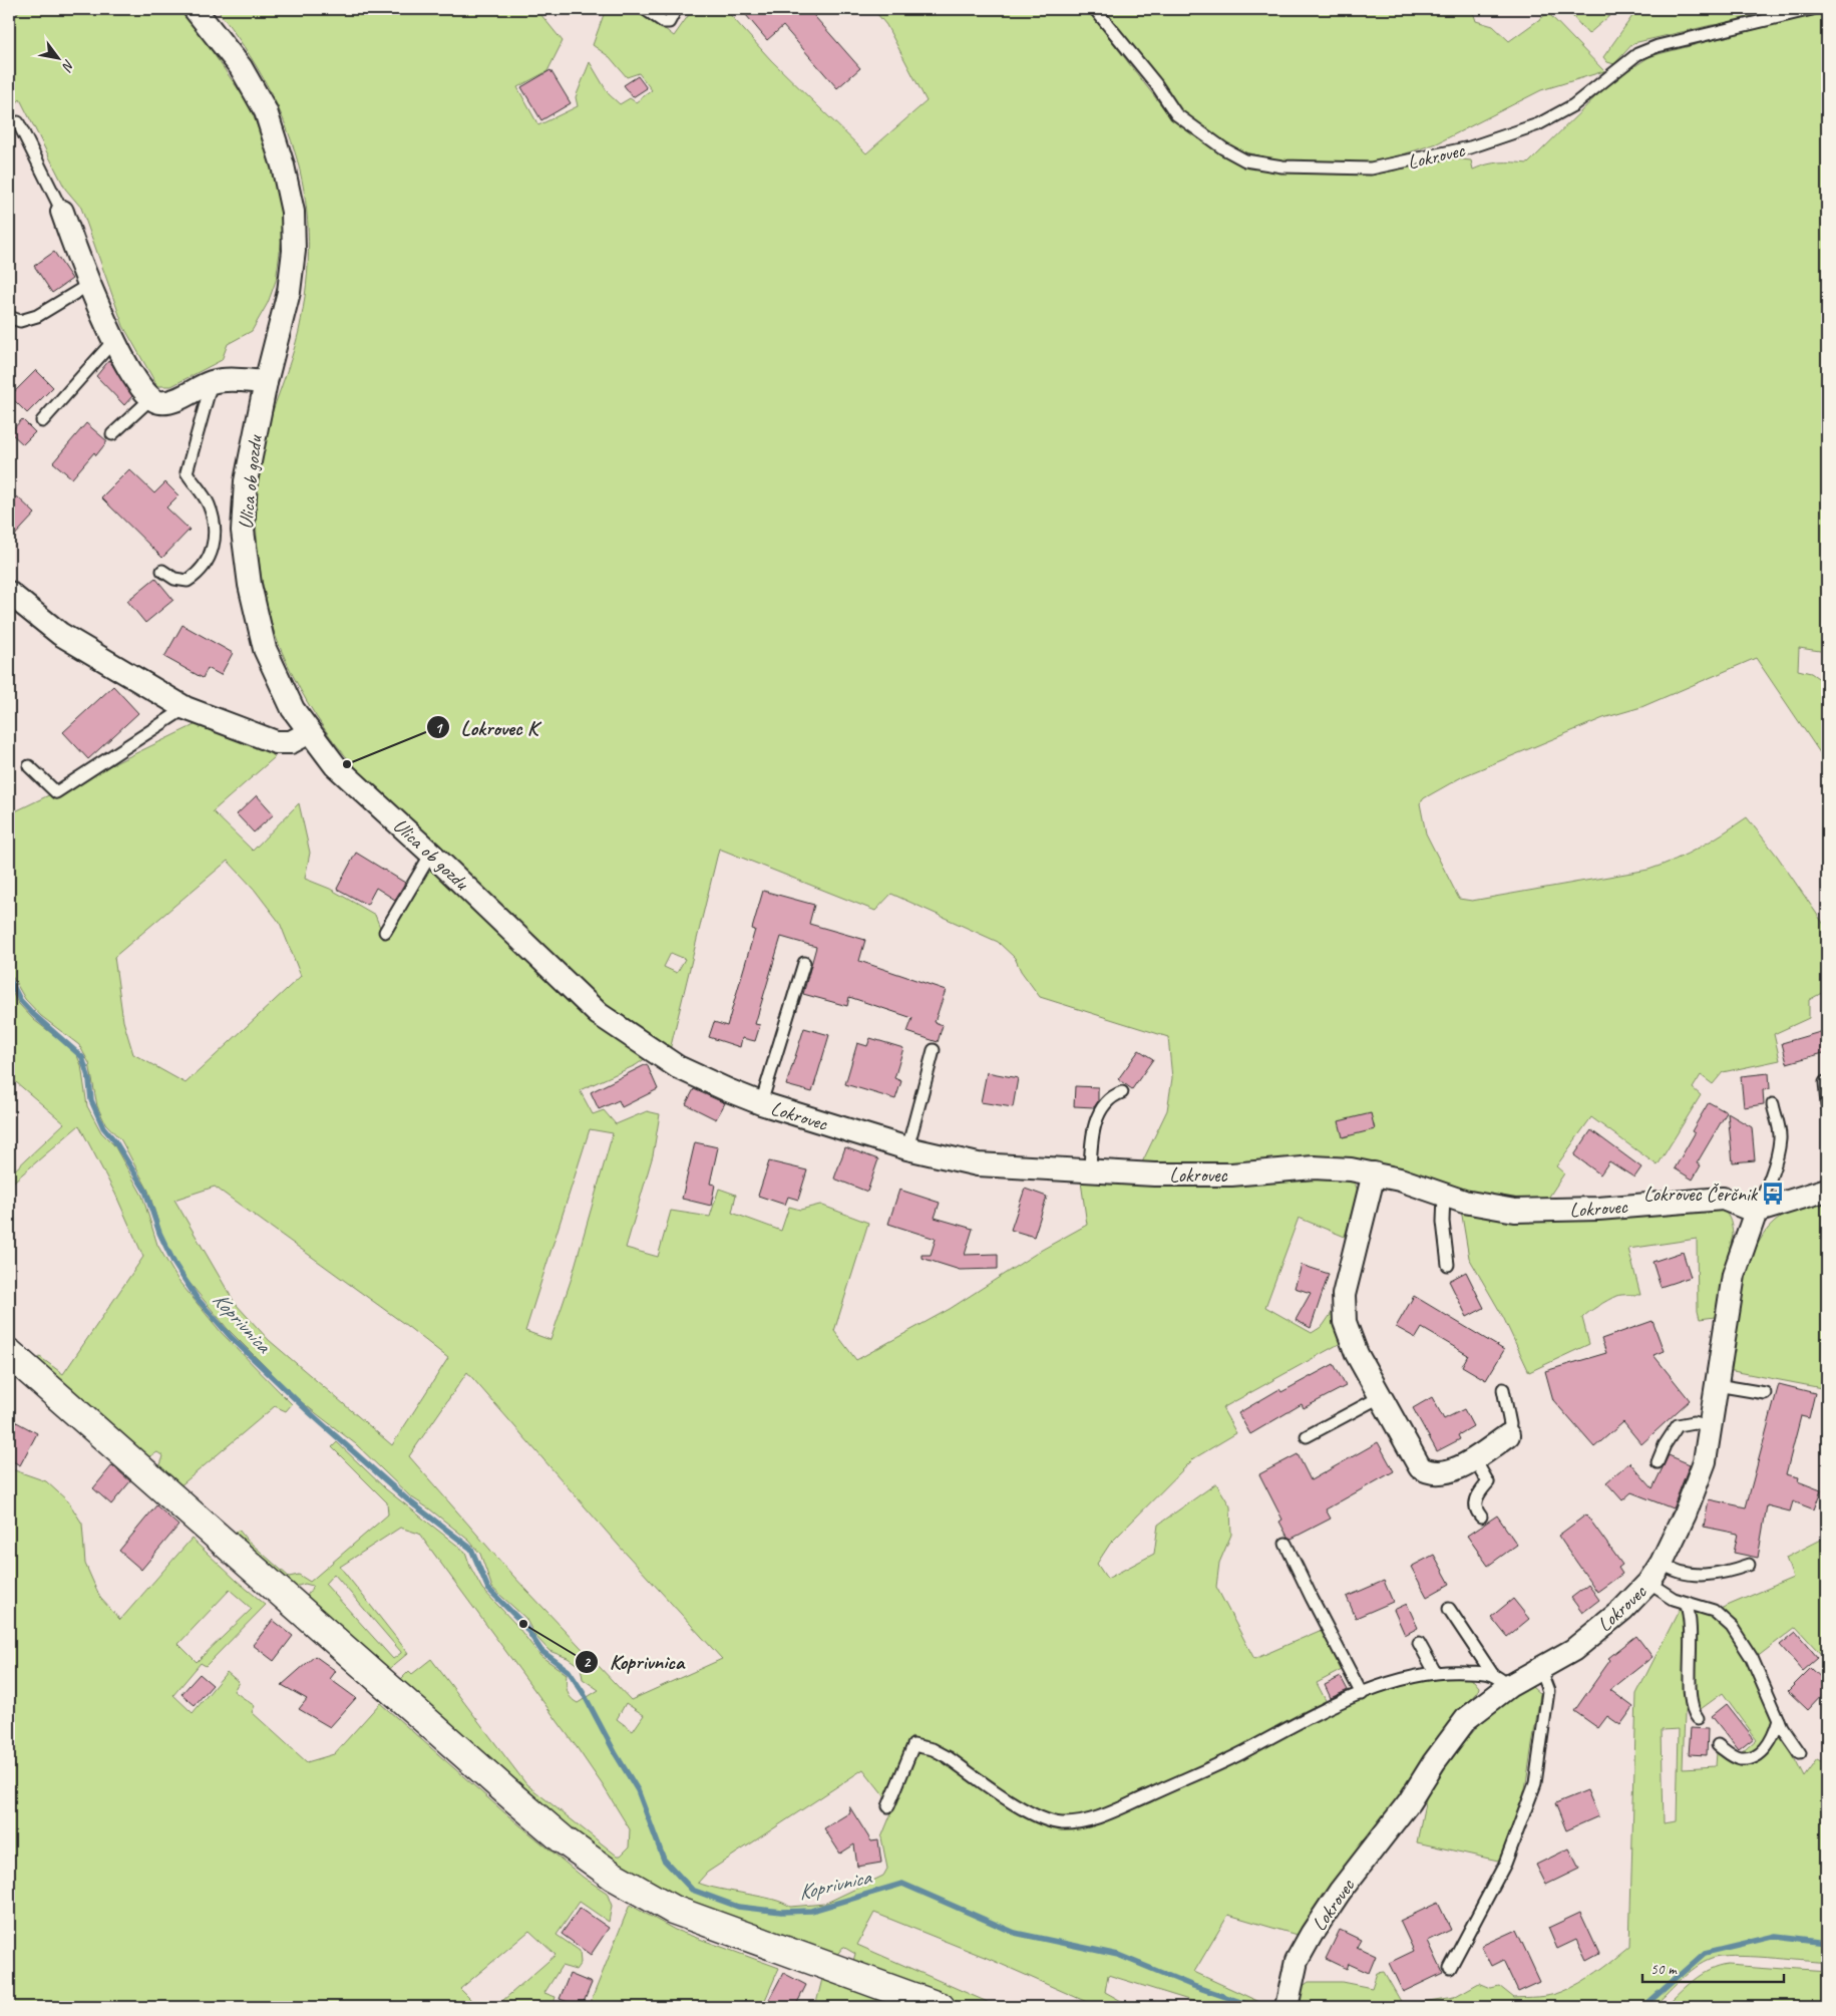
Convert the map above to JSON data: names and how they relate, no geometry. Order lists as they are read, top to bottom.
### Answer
{
  "streets": {
    "street": ["Lokrovec", "Ulica ob gozdu"]
  },
  "crossings": [
    ["Lokrovec", "Ulica ob gozdu"]
  ],
  "water": ["Koprivnica"],
  "places": {
    "other": ["Lokrovec K", "Koprivnica"],
    "bus stop": ["Lokrovec Čerčnik"]
  },
  "scale_bar": "50 m",
  "north": "bottom right"
}
